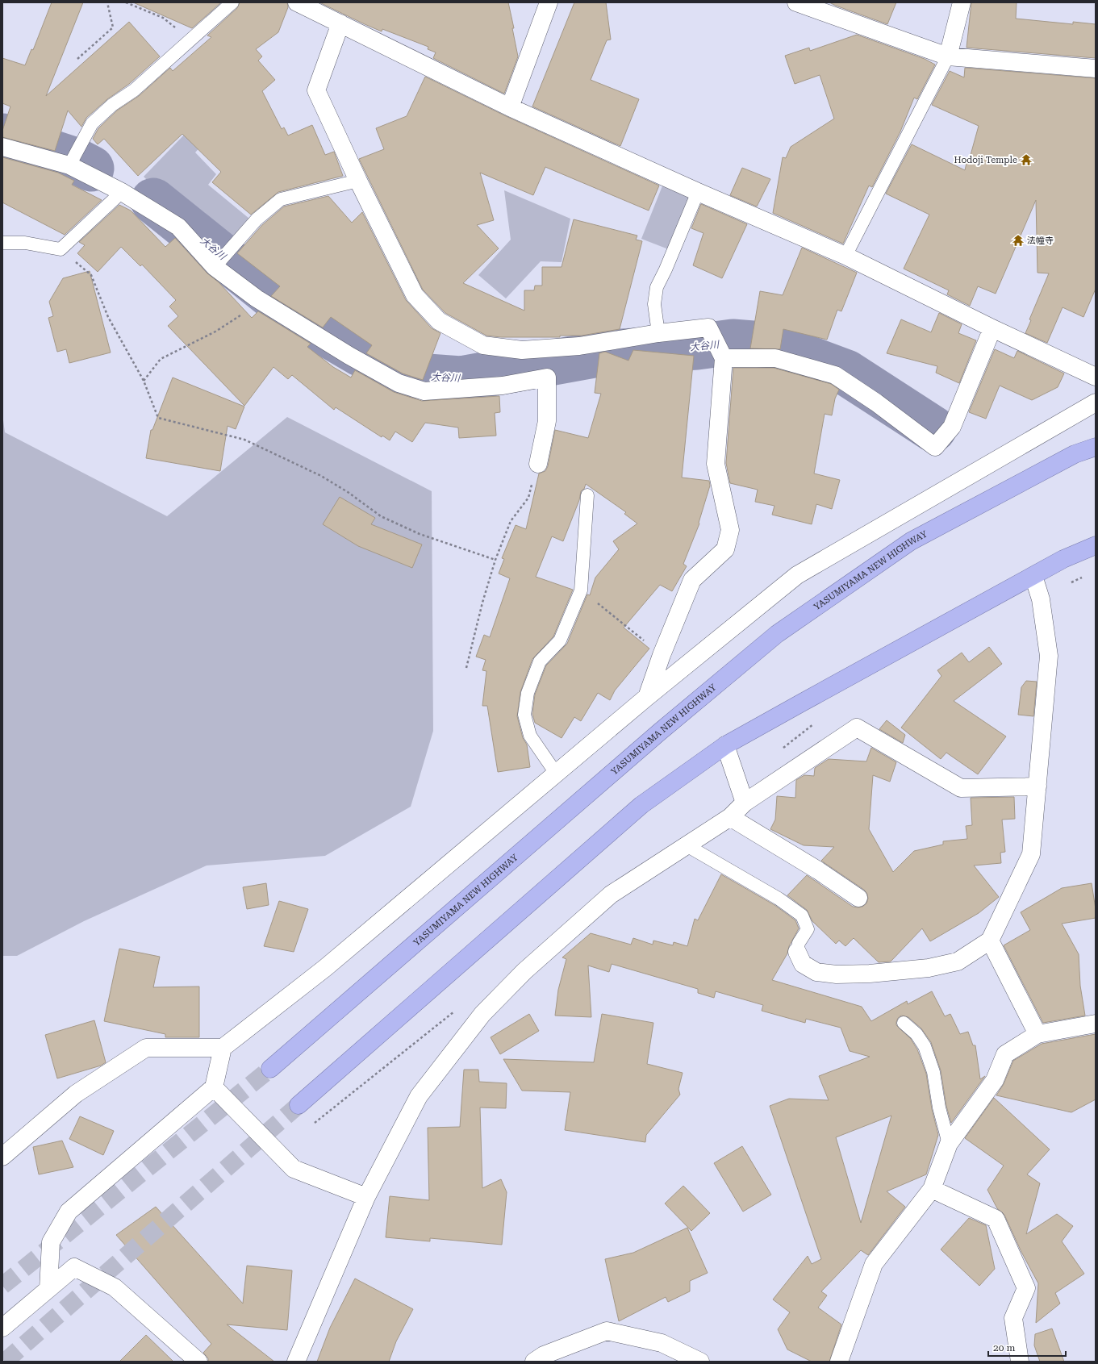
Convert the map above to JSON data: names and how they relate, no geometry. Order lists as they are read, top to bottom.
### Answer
{
  "streets": {
    "highway": ["YASUMIYAMA NEW HIGHWAY"]
  },
  "water": ["大谷川"],
  "places": {
    "temple": ["Hodoji Temple", "法幢寺"]
  },
  "scale_bar": "20 m"
}
